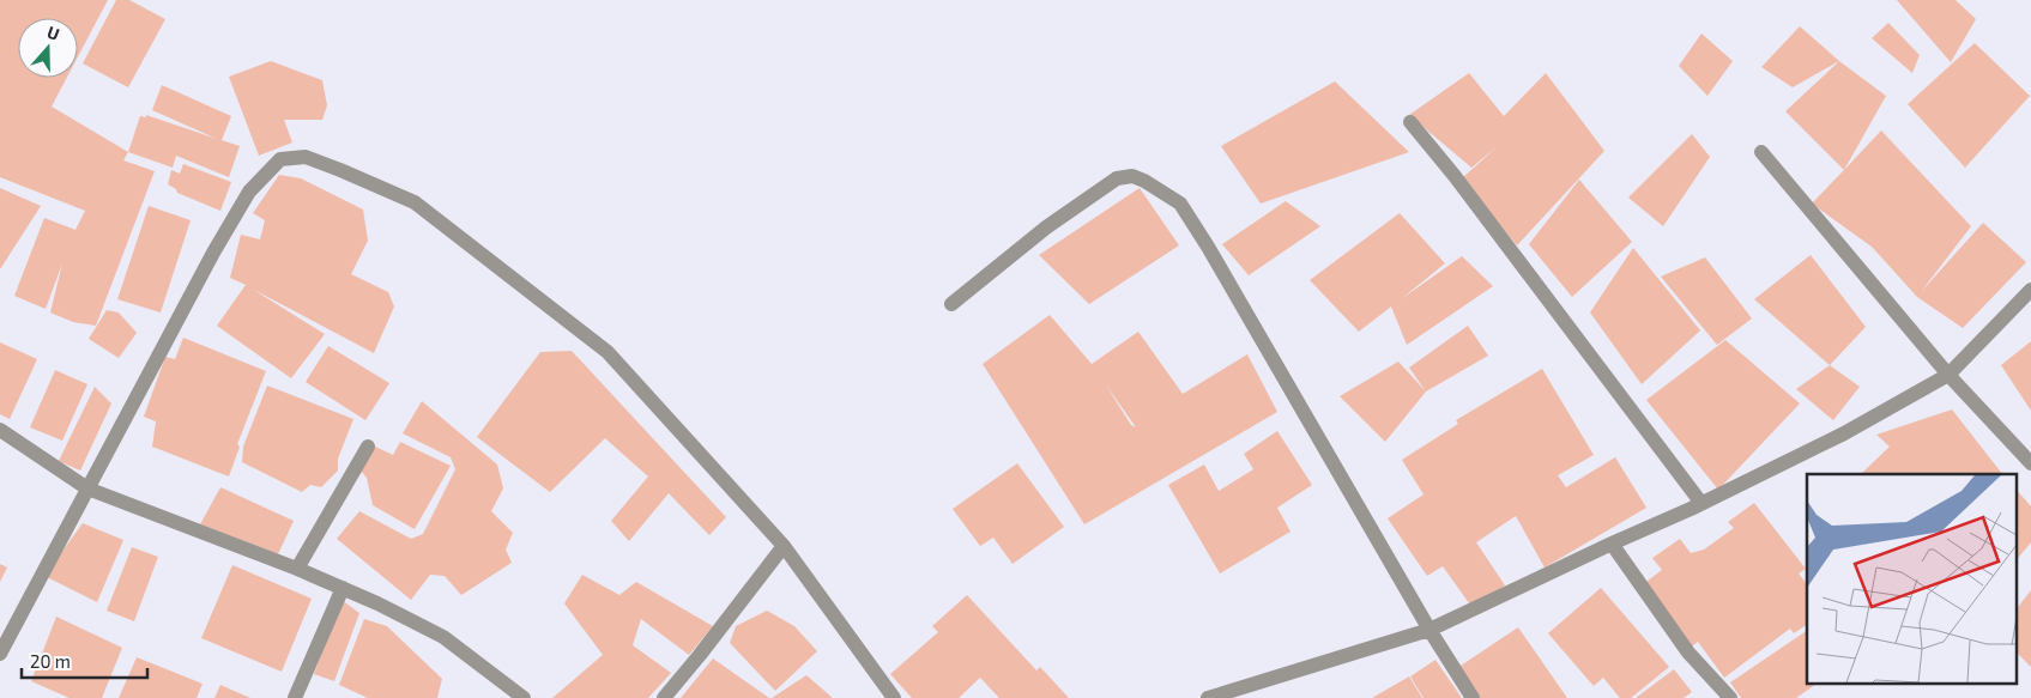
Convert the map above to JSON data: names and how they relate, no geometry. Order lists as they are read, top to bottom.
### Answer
{
  "scale_bar": "20 m",
  "north": "top"
}
